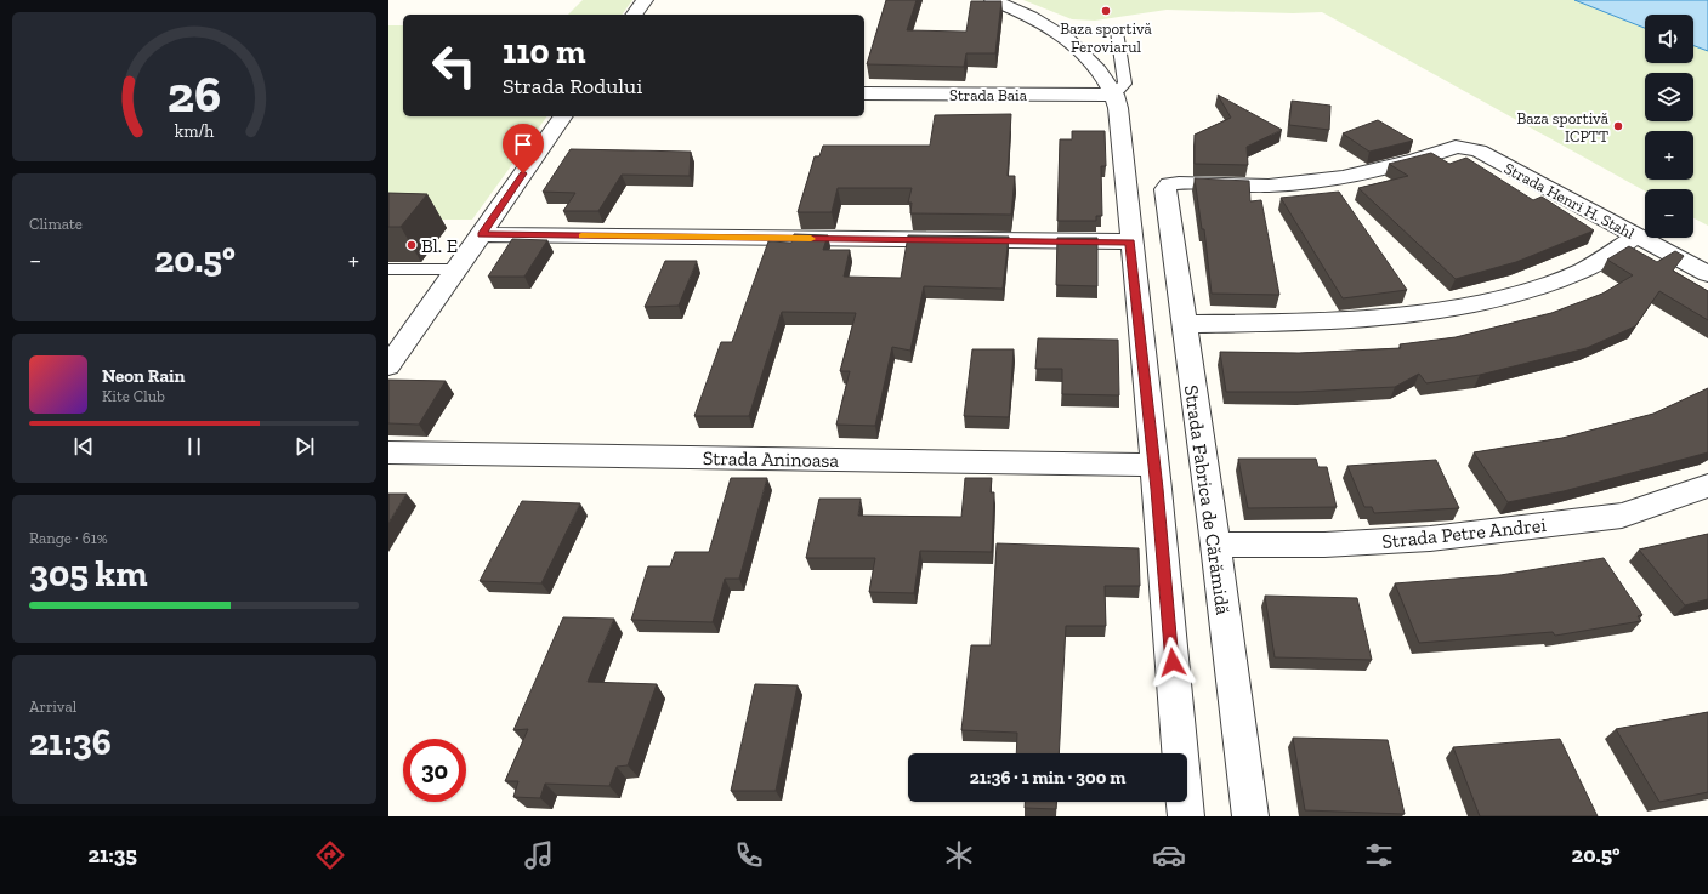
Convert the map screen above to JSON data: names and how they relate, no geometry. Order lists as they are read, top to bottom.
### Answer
{
  "streets": {
    "street": [
      "Strada Baia",
      "Strada Henri H. Stahl",
      "Strada Aninoasa",
      "Strada Fabrica de Cărămidă",
      "Strada Petre Andrei"
    ]
  },
  "crossings": [
    ["Strada Henri H. Stahl", "Strada Fabrica de Cărămidă"],
    ["Strada Fabrica de Cărămidă", "Strada Petre Andrei"]
  ],
  "places": ["Baza sportivă Feroviarul", "Baza sportivă ICPTT", "Bl. E"],
  "page": {
    "map_buttons": ["+", "−"],
    "turn": ["110 m", "Strada Rodului"],
    "tile": [
      "Climate",
      ["Range · 61%", "305 km"],
      ["Arrival", "21:36"]
    ],
    "heat": ["−", "20.5°", "+"],
    "song": ["Neon Rain", "Kite Club"],
    "limit": "30",
    "trip": "21:36 · 1 min · 300 m",
    "tabs": ["21:35", "20.5°"],
    "gauge": ["26", "km/h"]
  }
}
